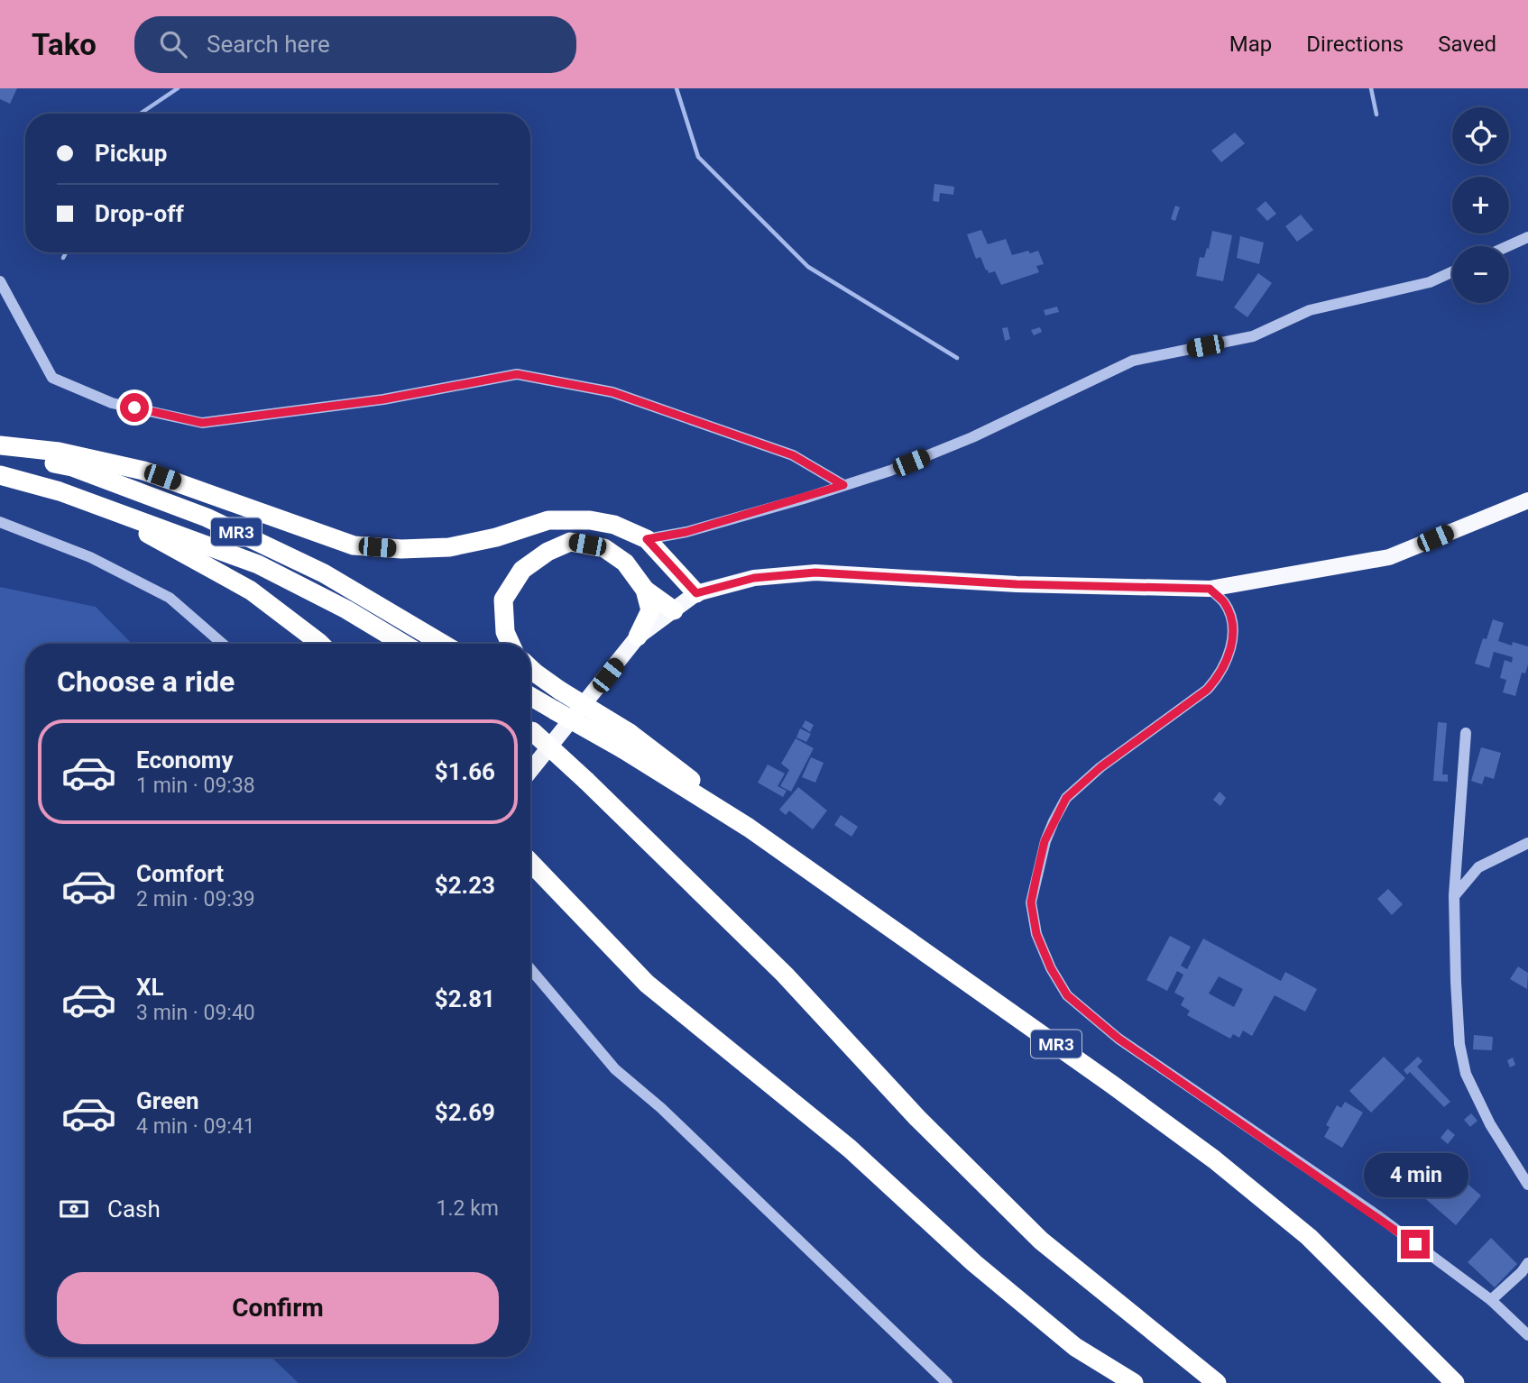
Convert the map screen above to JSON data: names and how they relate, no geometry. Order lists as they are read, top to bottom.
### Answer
{
  "streets": {
    "highway": ["MR3"]
  },
  "page": {
    "header": "Tako",
    "search": "Search here",
    "nav": ["Map", "Directions", "Saved"],
    "map_buttons": ["+", "−"],
    "banner": ["Pickup", "Drop-off"],
    "heading": "Choose a ride",
    "list": [
      {
        "name": "Economy",
        "note": "1 min · 09:38",
        "value": "$1.66"
      },
      {
        "name": "Comfort",
        "note": "2 min · 09:39",
        "value": "$2.23"
      },
      {
        "name": "XL",
        "note": "3 min · 09:40",
        "value": "$2.81"
      },
      {
        "name": "Green",
        "note": "4 min · 09:41",
        "value": "$2.69"
      }
    ],
    "bubble": "4 min",
    "pay": ["Cash", "1.2 km"],
    "buttons": "Confirm"
  }
}
